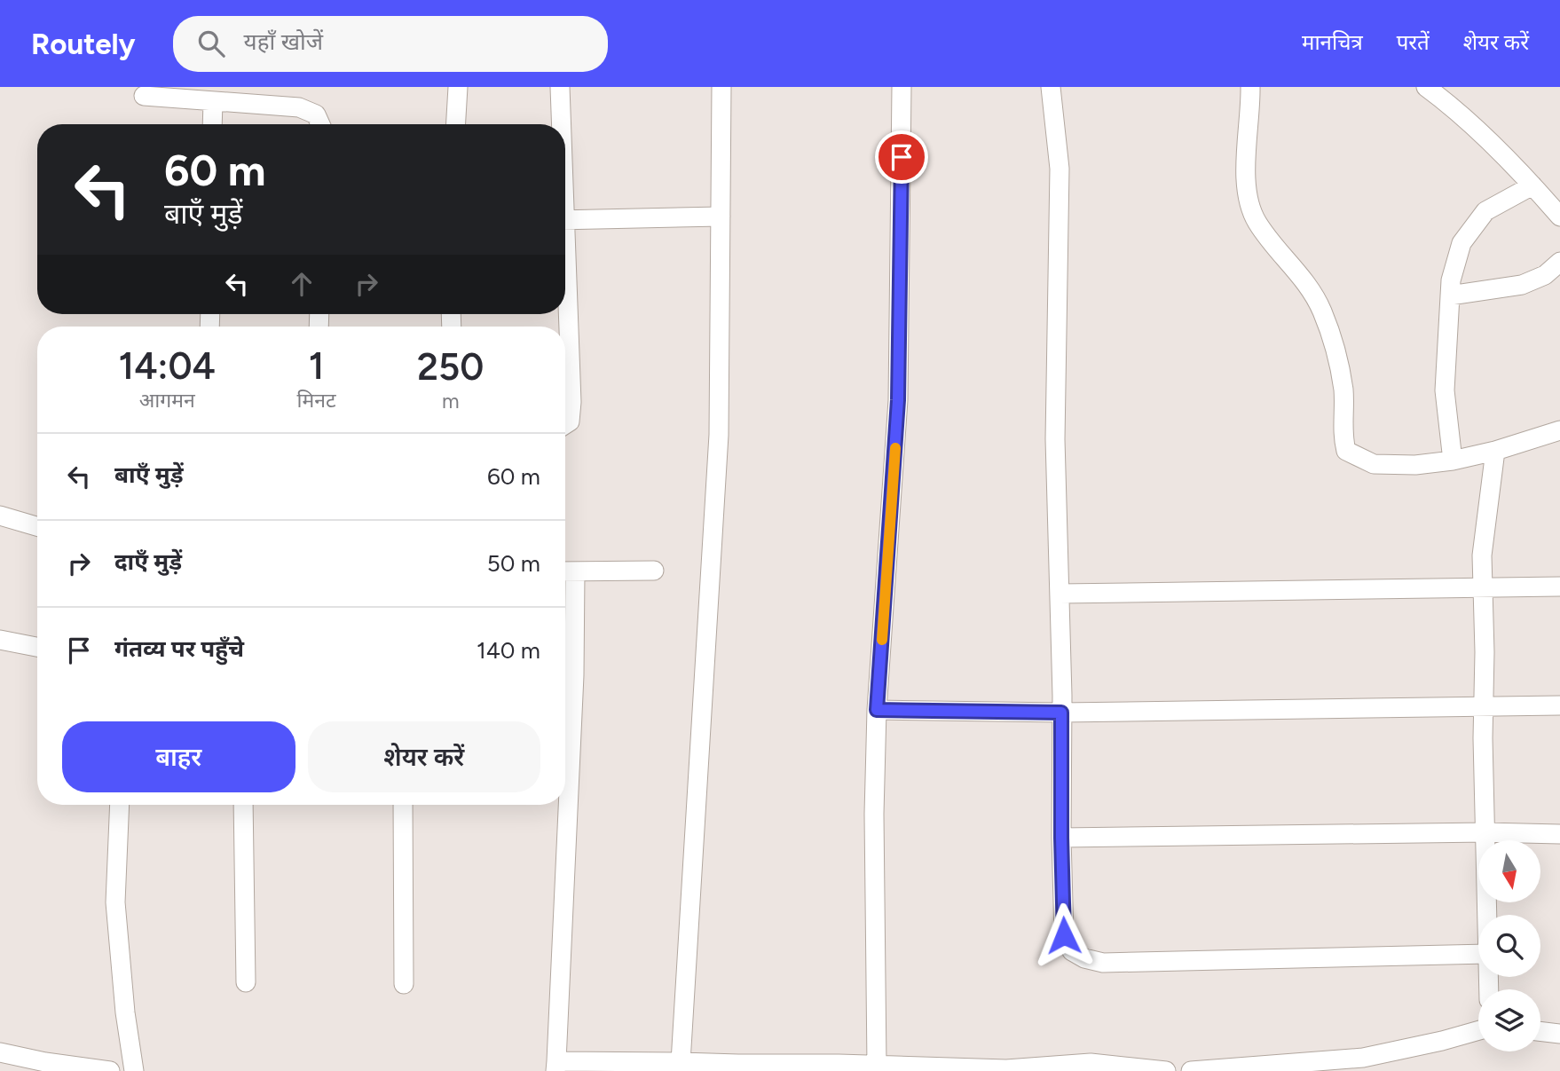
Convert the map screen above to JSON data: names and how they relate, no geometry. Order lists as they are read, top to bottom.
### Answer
{
  "north": "bottom",
  "page": {
    "header": "Routely",
    "search": "यहाँ खोजें",
    "nav": ["मानचित्र", "परतें", "शेयर करें"],
    "turn": ["60 m", "बाएँ मुड़ें"],
    "eta": [
      "14:04",
      "आगमन",
      "1",
      "मिनट",
      "250",
      "m"
    ],
    "list": [
      {
        "name": "बाएँ मुड़ें",
        "value": "60 m"
      },
      {
        "name": "दाएँ मुड़ें",
        "value": "50 m"
      },
      {
        "name": "गंतव्य पर पहुँचे",
        "value": "140 m"
      }
    ],
    "buttons": ["बाहर", "शेयर करें"]
  }
}
